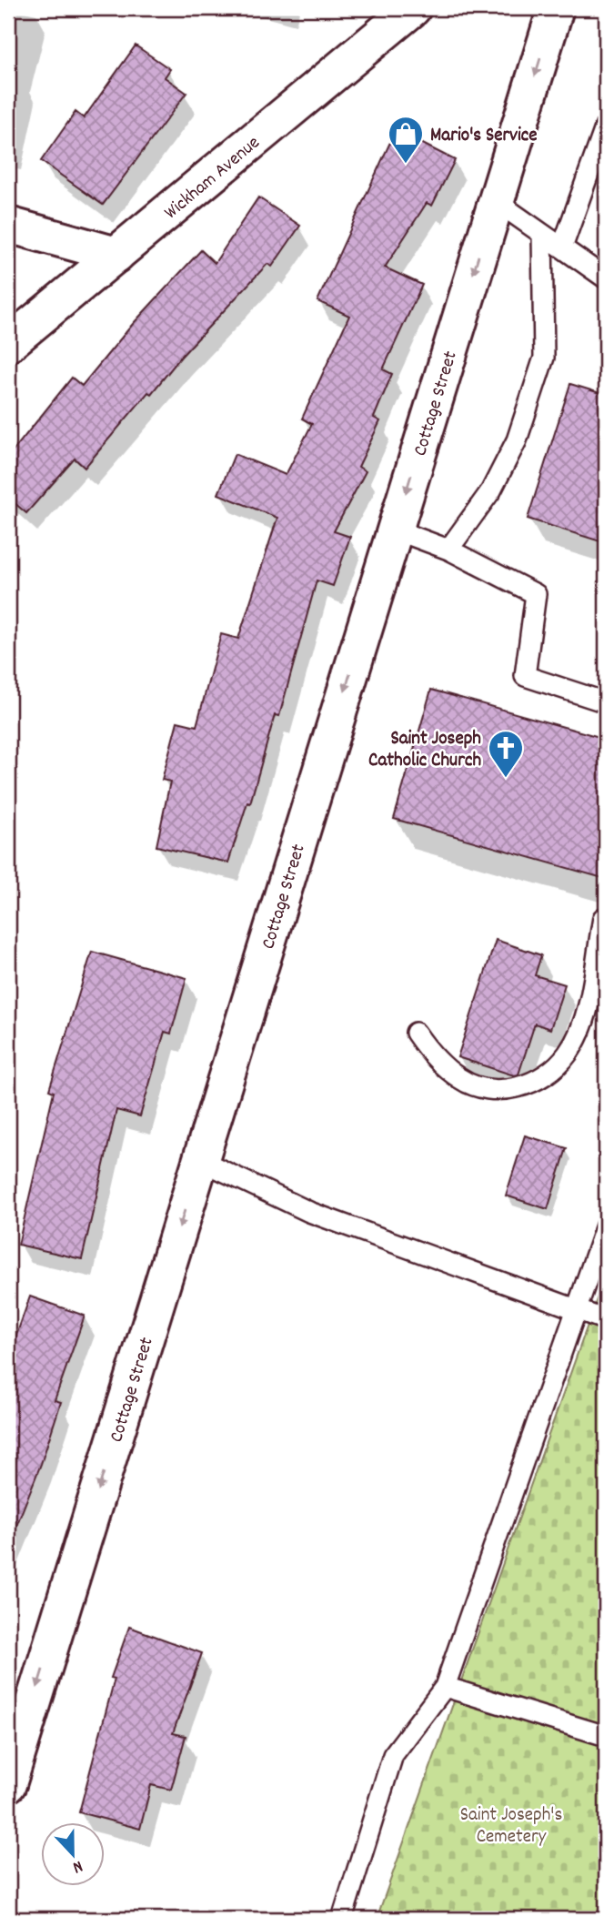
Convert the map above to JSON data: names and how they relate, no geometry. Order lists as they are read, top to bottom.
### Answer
{
  "streets": {
    "street": ["Wickham Avenue", "Cottage Street"]
  },
  "one_way": ["Cottage Street"],
  "parks": ["Saint Joseph's Cemetery"],
  "places": {
    "shop": ["Mario's Service"],
    "church": ["Saint Joseph Catholic Church"]
  },
  "north": "bottom"
}
